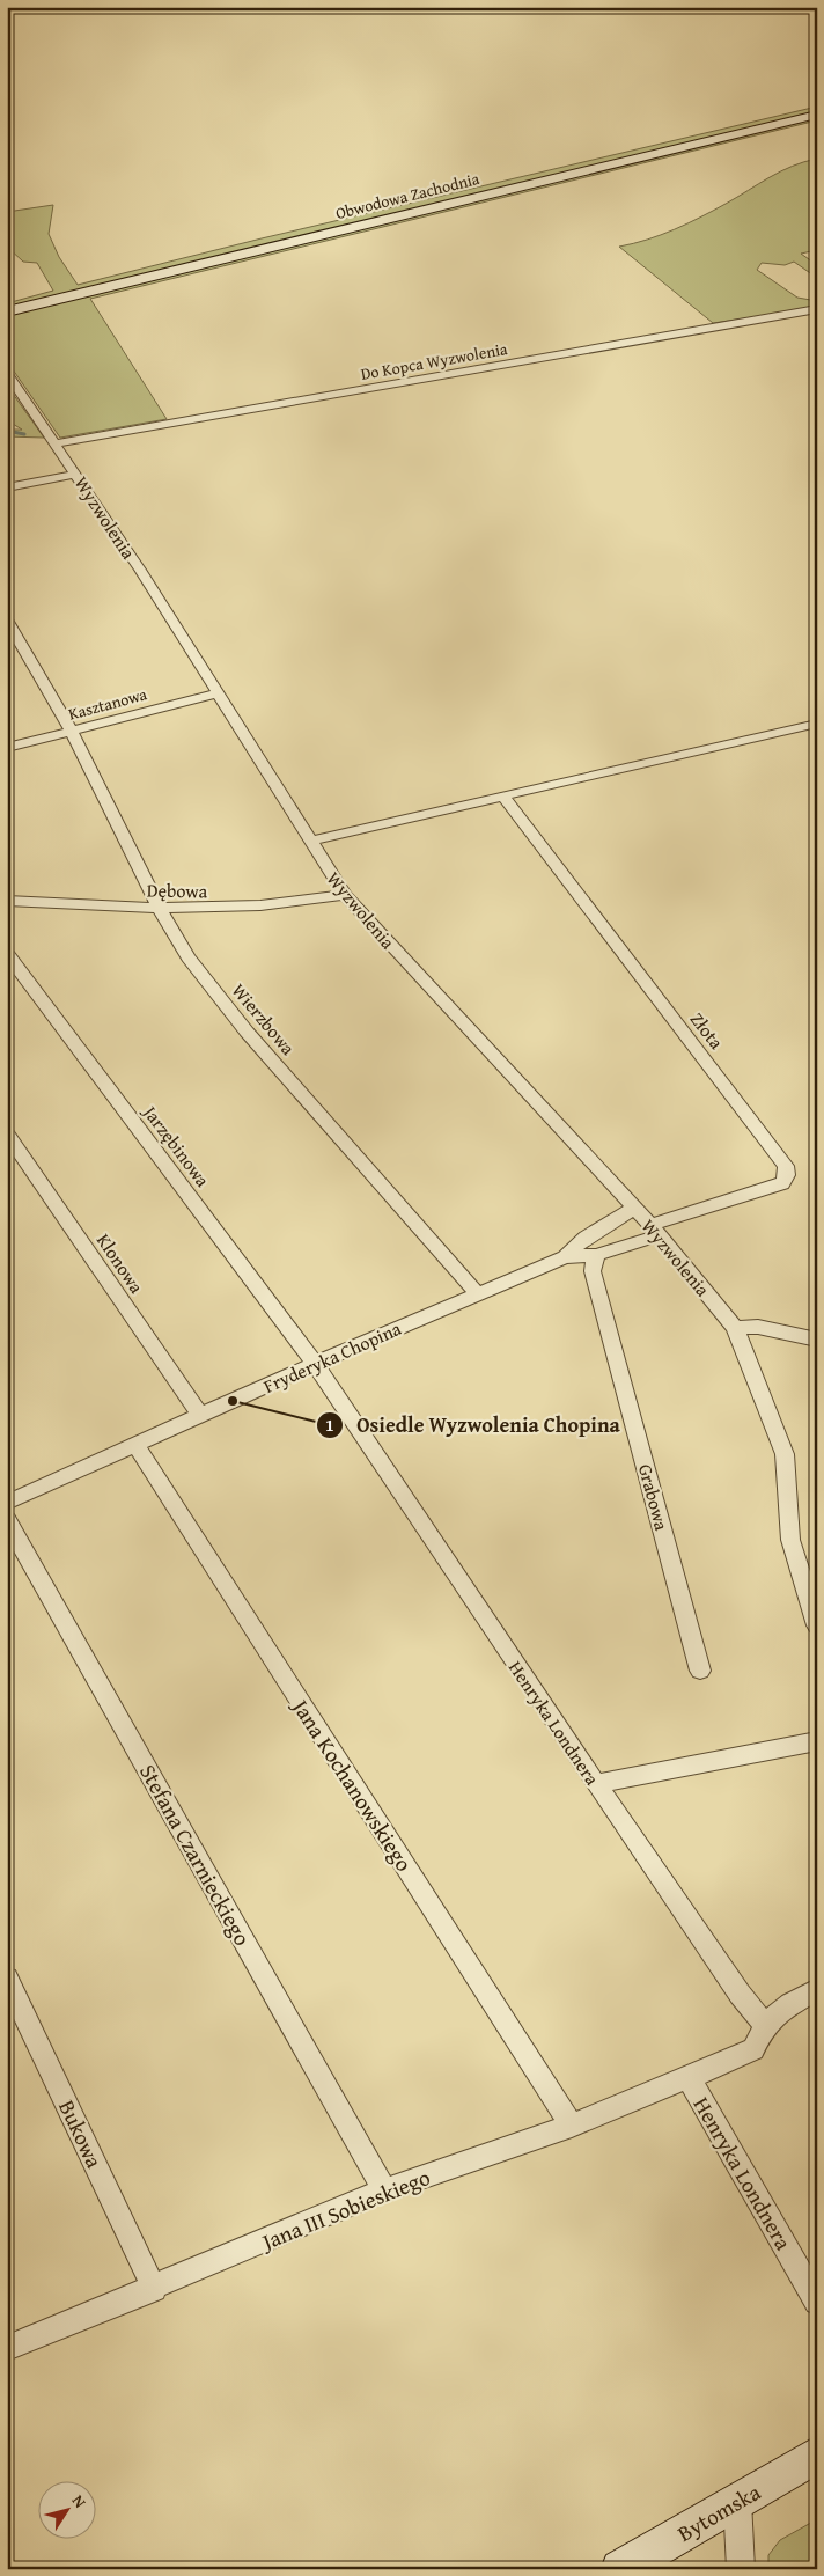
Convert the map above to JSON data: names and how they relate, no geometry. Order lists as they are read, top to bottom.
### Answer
{
  "streets": {
    "main road": ["Obwodowa Zachodnia", "Bytomska"],
    "street": [
      "Do Kopca Wyzwolenia",
      "Wyzwolenia",
      "Kasztanowa",
      "Dębowa",
      "Wierzbowa",
      "Złota",
      "Jarzębinowa",
      "Klonowa",
      "Fryderyka Chopina",
      "Grabowa",
      "Henryka Londnera",
      "Jana Kochanowskiego",
      "Stefana Czarnieckiego",
      "Bukowa",
      "Jana III Sobieskiego"
    ]
  },
  "crossings": [
    ["Do Kopca Wyzwolenia", "Wyzwolenia"],
    ["Wyzwolenia", "Kasztanowa"],
    ["Wyzwolenia", "Dębowa"],
    ["Wyzwolenia", "Złota"],
    ["Wyzwolenia", "Fryderyka Chopina"],
    ["Kasztanowa", "Wierzbowa"],
    ["Dębowa", "Wierzbowa"],
    ["Wierzbowa", "Fryderyka Chopina"],
    ["Złota", "Fryderyka Chopina"],
    ["Jarzębinowa", "Fryderyka Chopina"],
    ["Jarzębinowa", "Henryka Londnera"],
    ["Klonowa", "Fryderyka Chopina"],
    ["Fryderyka Chopina", "Grabowa"],
    ["Fryderyka Chopina", "Henryka Londnera"],
    ["Fryderyka Chopina", "Jana Kochanowskiego"],
    ["Henryka Londnera", "Jana III Sobieskiego"],
    ["Jana Kochanowskiego", "Jana III Sobieskiego"],
    ["Stefana Czarnieckiego", "Jana III Sobieskiego"],
    ["Bukowa", "Jana III Sobieskiego"]
  ],
  "places": ["Osiedle Wyzwolenia Chopina"],
  "north": "top right"
}
